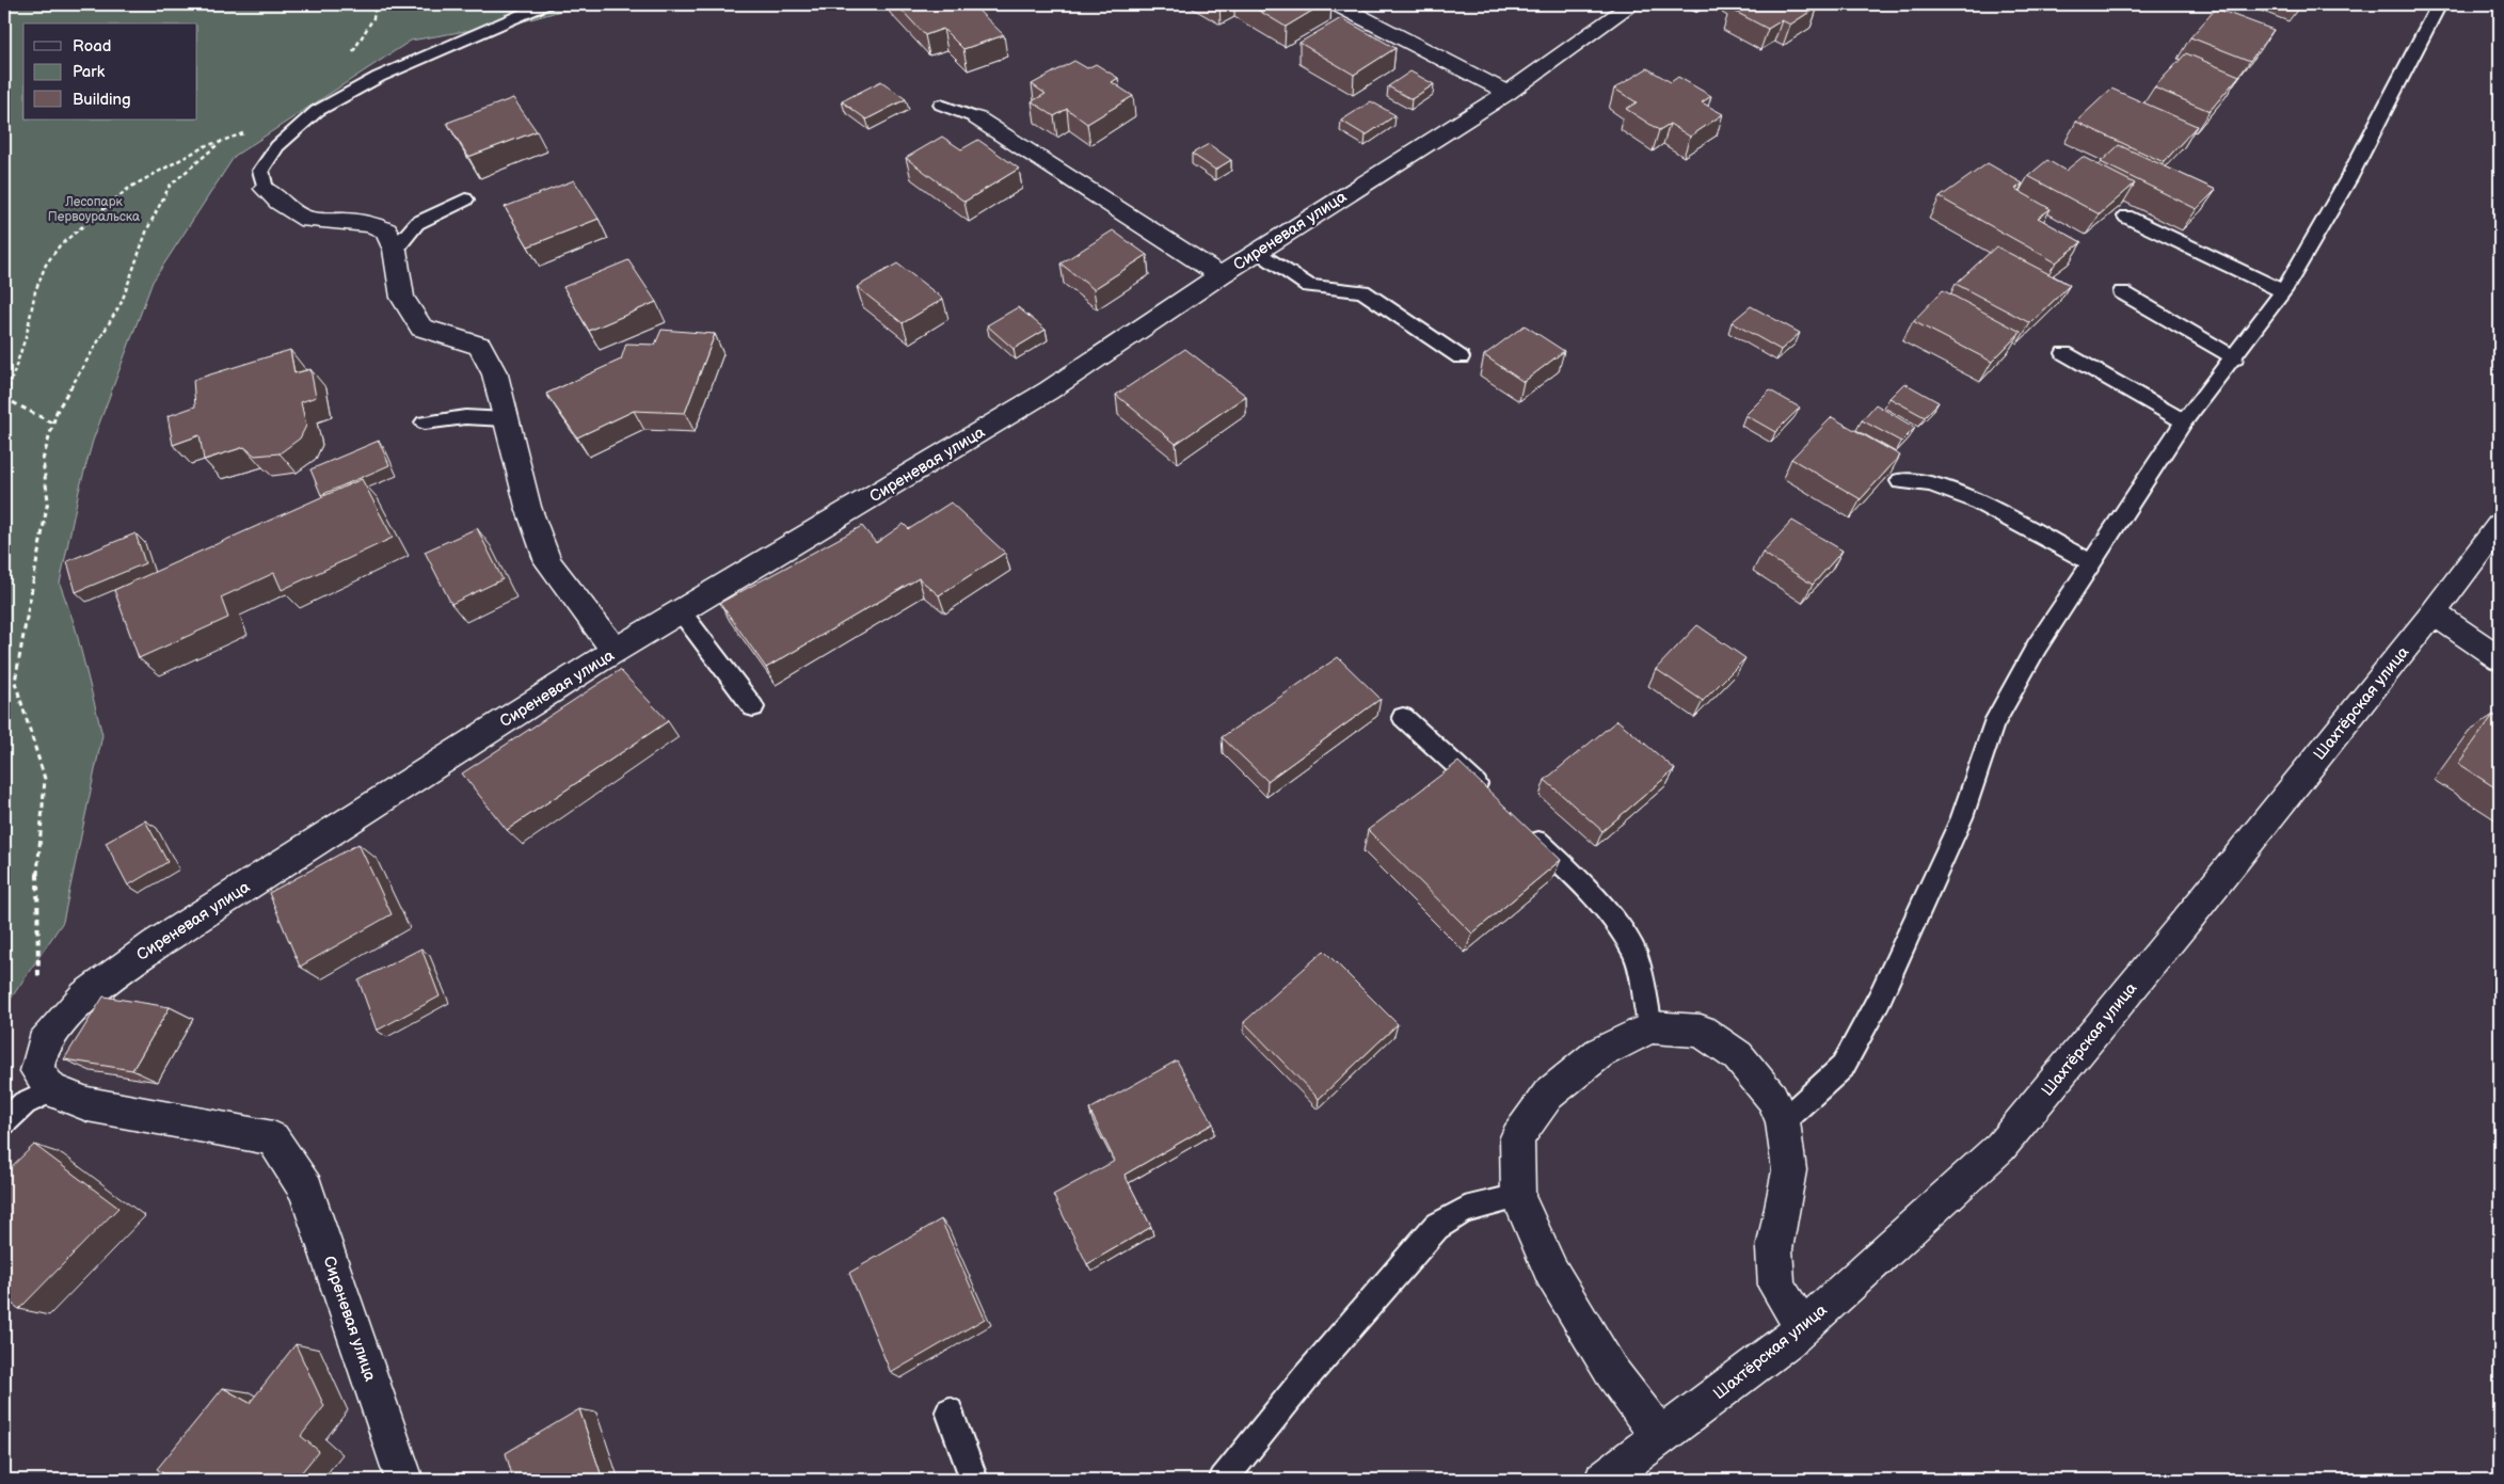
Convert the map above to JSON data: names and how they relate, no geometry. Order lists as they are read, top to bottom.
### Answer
{
  "streets": {
    "street": ["Сиреневая улица", "Шахтёрская улица"]
  },
  "parks": ["Лесопарк Первоуральска"],
  "legend": ["Road", "Park", "Building"]
}
